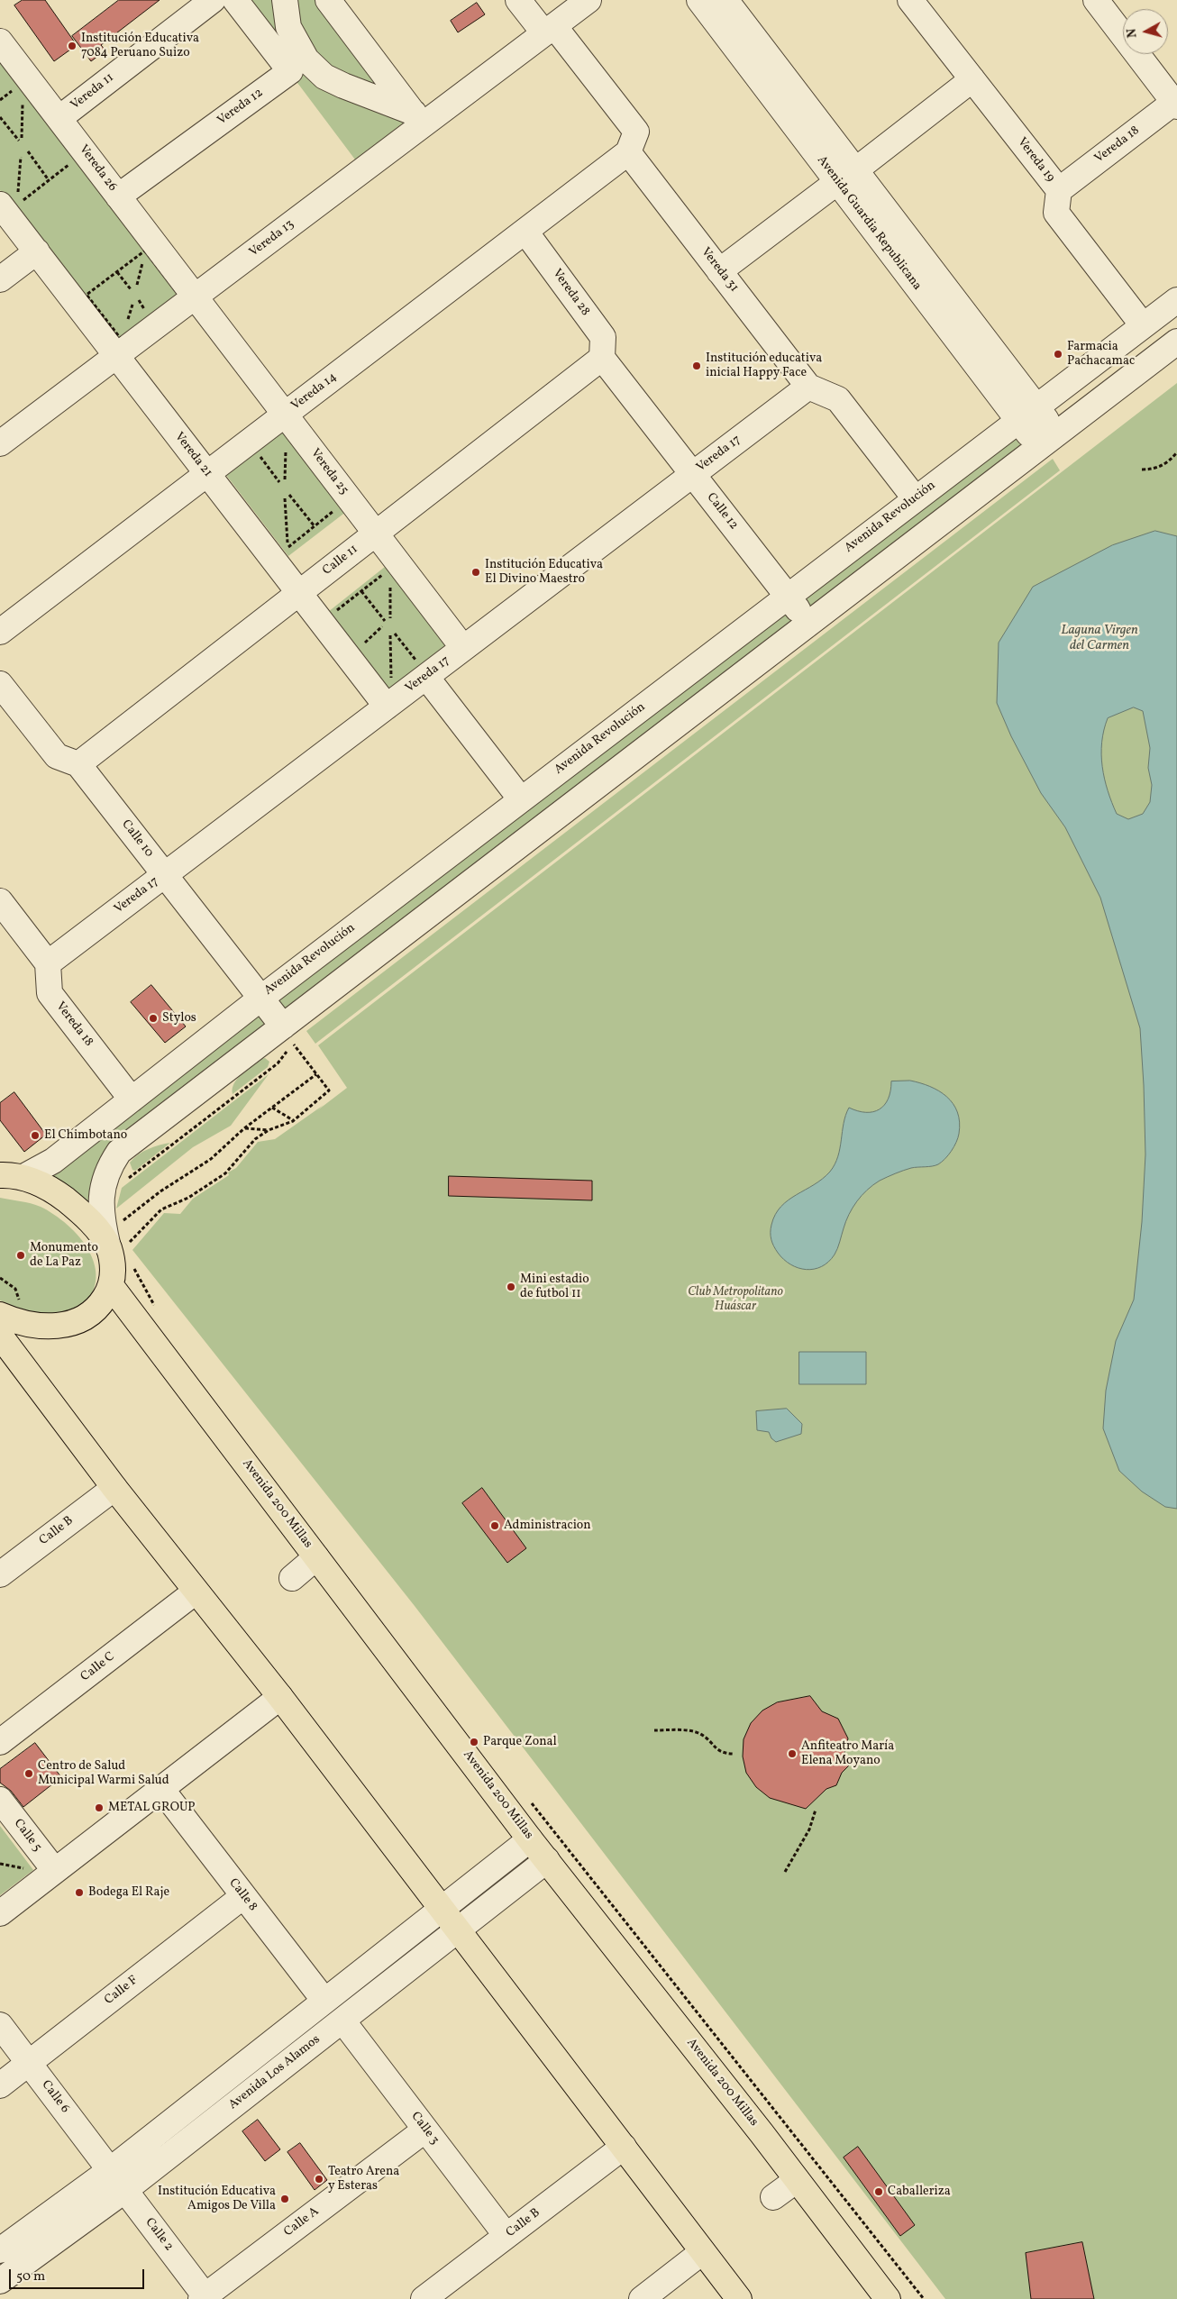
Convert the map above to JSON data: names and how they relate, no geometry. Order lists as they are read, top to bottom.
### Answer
{
  "streets": {
    "main road": ["Avenida 200 Millas"],
    "street": [
      "Vereda 11",
      "Vereda 12",
      "Vereda 18",
      "Vereda 19",
      "Vereda 26",
      "Avenida Guardia Republicana",
      "Vereda 13",
      "Vereda 31",
      "Vereda 28",
      "Vereda 14",
      "Vereda 17",
      "Vereda 21",
      "Vereda 25",
      "Calle 12",
      "Avenida Revolución",
      "Calle 11",
      "Calle 10",
      "Calle B",
      "Calle C",
      "Calle 5",
      "Calle 8",
      "Calle F",
      "Avenida Los Alamos",
      "Calle 6",
      "Calle 3",
      "Calle A",
      "Calle 2"
    ]
  },
  "crossings": [
    ["Vereda 11", "Vereda 26"],
    ["Vereda 12", "Vereda 26"],
    ["Vereda 18", "Vereda 19"],
    ["Vereda 18", "Vereda 17"],
    ["Vereda 18", "Avenida Revolución"],
    ["Vereda 19", "Avenida Revolución"],
    ["Vereda 26", "Vereda 13"],
    ["Vereda 26", "Vereda 25"],
    ["Avenida Guardia Republicana", "Avenida Revolución"],
    ["Vereda 13", "Vereda 21"],
    ["Vereda 13", "Vereda 25"],
    ["Vereda 31", "Vereda 14"],
    ["Vereda 31", "Vereda 17"],
    ["Vereda 31", "Avenida Revolución"],
    ["Vereda 28", "Vereda 14"],
    ["Vereda 28", "Calle 12"],
    ["Vereda 28", "Calle 11"],
    ["Vereda 14", "Vereda 21"],
    ["Vereda 14", "Vereda 25"],
    ["Vereda 17", "Vereda 21"],
    ["Vereda 17", "Vereda 25"],
    ["Vereda 17", "Calle 12"],
    ["Vereda 17", "Calle 10"],
    ["Vereda 21", "Calle 11"],
    ["Vereda 25", "Calle 11"],
    ["Calle 12", "Avenida Revolución"],
    ["Calle 12", "Calle 11"],
    ["Avenida Revolución", "Calle 10"],
    ["Calle 11", "Calle 10"],
    ["Avenida 200 Millas", "Avenida Los Alamos"],
    ["Calle B", "Calle 3"],
    ["Calle 8", "Calle F"],
    ["Calle 8", "Avenida Los Alamos"],
    ["Calle F", "Calle 6"],
    ["Avenida Los Alamos", "Calle 6"],
    ["Avenida Los Alamos", "Calle 3"],
    ["Avenida Los Alamos", "Calle 2"],
    ["Calle 6", "Calle 2"],
    ["Calle 3", "Calle A"],
    ["Calle A", "Calle 2"]
  ],
  "water": ["Laguna Virgen del Carmen"],
  "parks": ["Club Metropolitano Huáscar"],
  "places": [
    "Institución Educativa 7084 Peruano Suizo",
    "Farmacia Pachacamac",
    "Institución educativa inicial Happy Face",
    "Institución Educativa El Divino Maestro",
    "Stylos",
    "El Chimbotano",
    "Monumento de La Paz",
    "Mini estadio de futbol 11",
    "Administracion",
    "Parque Zonal",
    "Anfiteatro María Elena Moyano",
    "Centro de Salud Municipal Warmi Salud",
    "METAL GROUP",
    "Bodega El Raje",
    "Teatro Arena y Esteras",
    "Caballeriza",
    "Institución Educativa Amigos De Villa"
  ],
  "scale_bar": "50 m",
  "north": "left"
}
